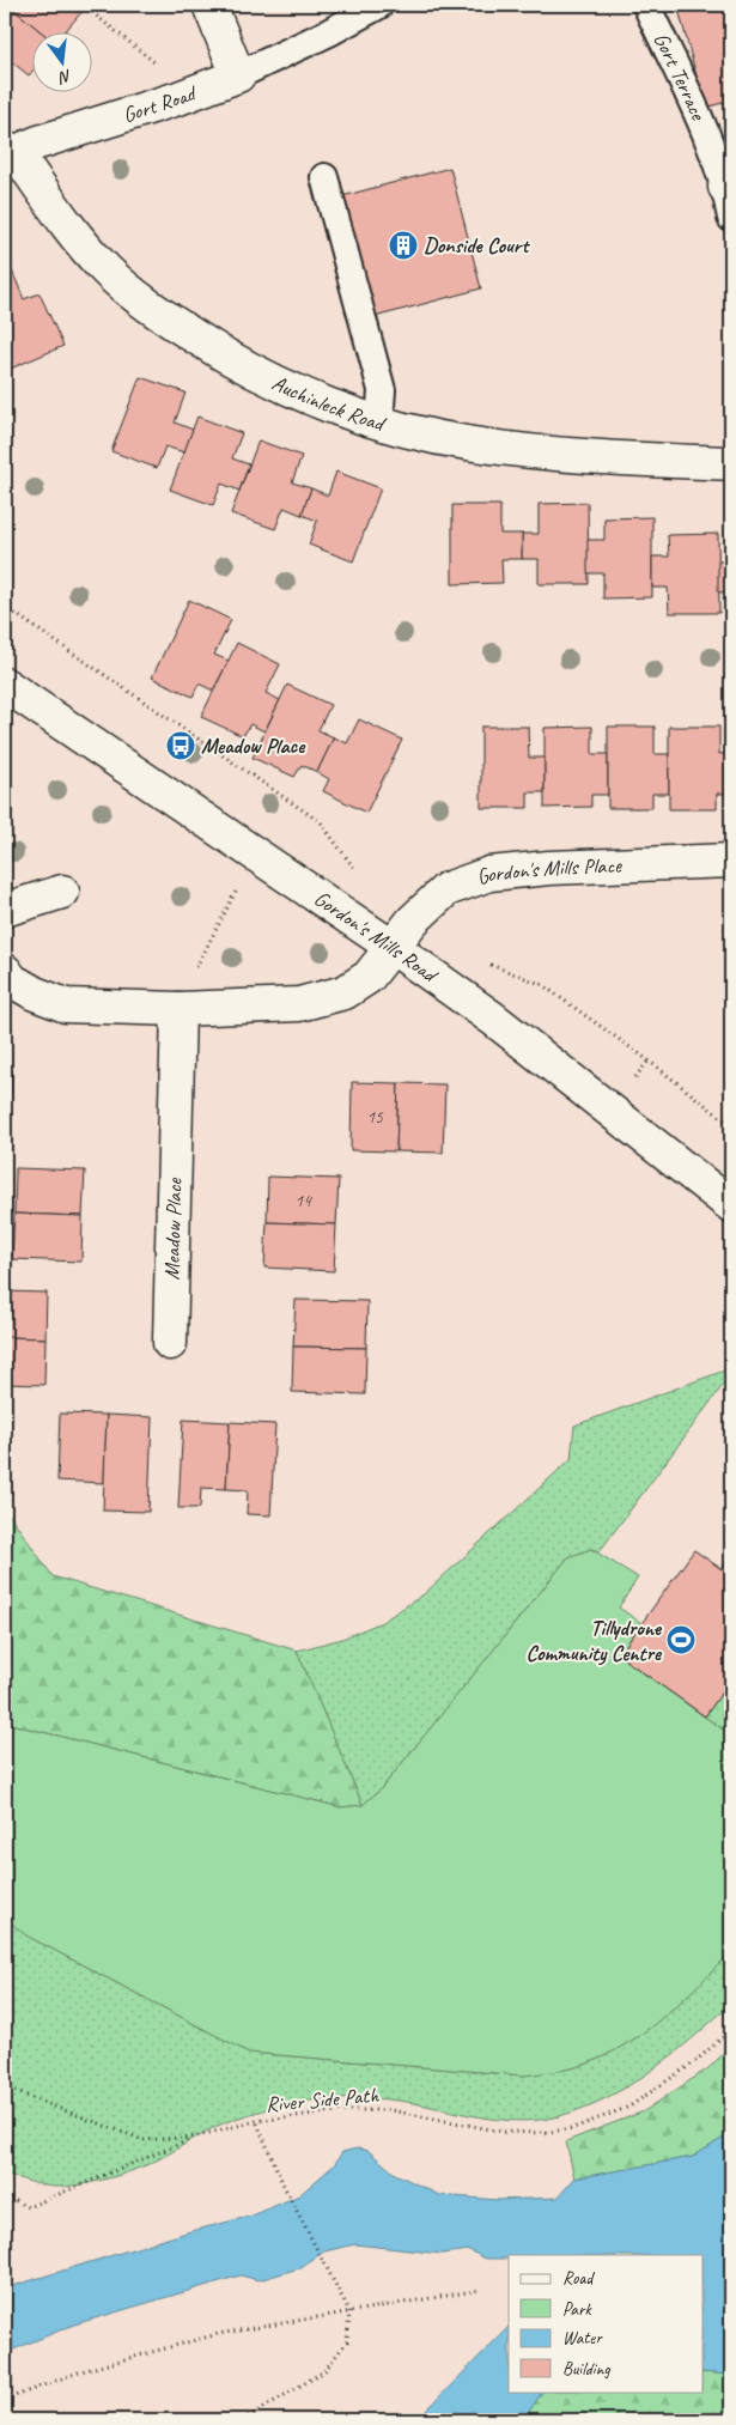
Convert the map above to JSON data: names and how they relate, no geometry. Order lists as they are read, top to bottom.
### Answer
{
  "streets": {
    "street": [
      "Gort Road",
      "Auchinleck Road",
      "Gordon's Mills Place",
      "Gordon's Mills Road",
      "Meadow Place"
    ],
    "lane": ["Gort Terrace"],
    "path": ["River Side Path"]
  },
  "crossings": [
    ["Gort Road", "Auchinleck Road"],
    ["Gordon's Mills Place", "Gordon's Mills Road"]
  ],
  "places": {
    "building": ["Donside Court"],
    "bus stop": ["Meadow Place"],
    "sports": ["Tillydrone Community Centre"]
  },
  "house_numbers": ["15", "14"],
  "legend": [
    "Road",
    "Park",
    "Water",
    "Building"
  ],
  "north": "bottom"
}
